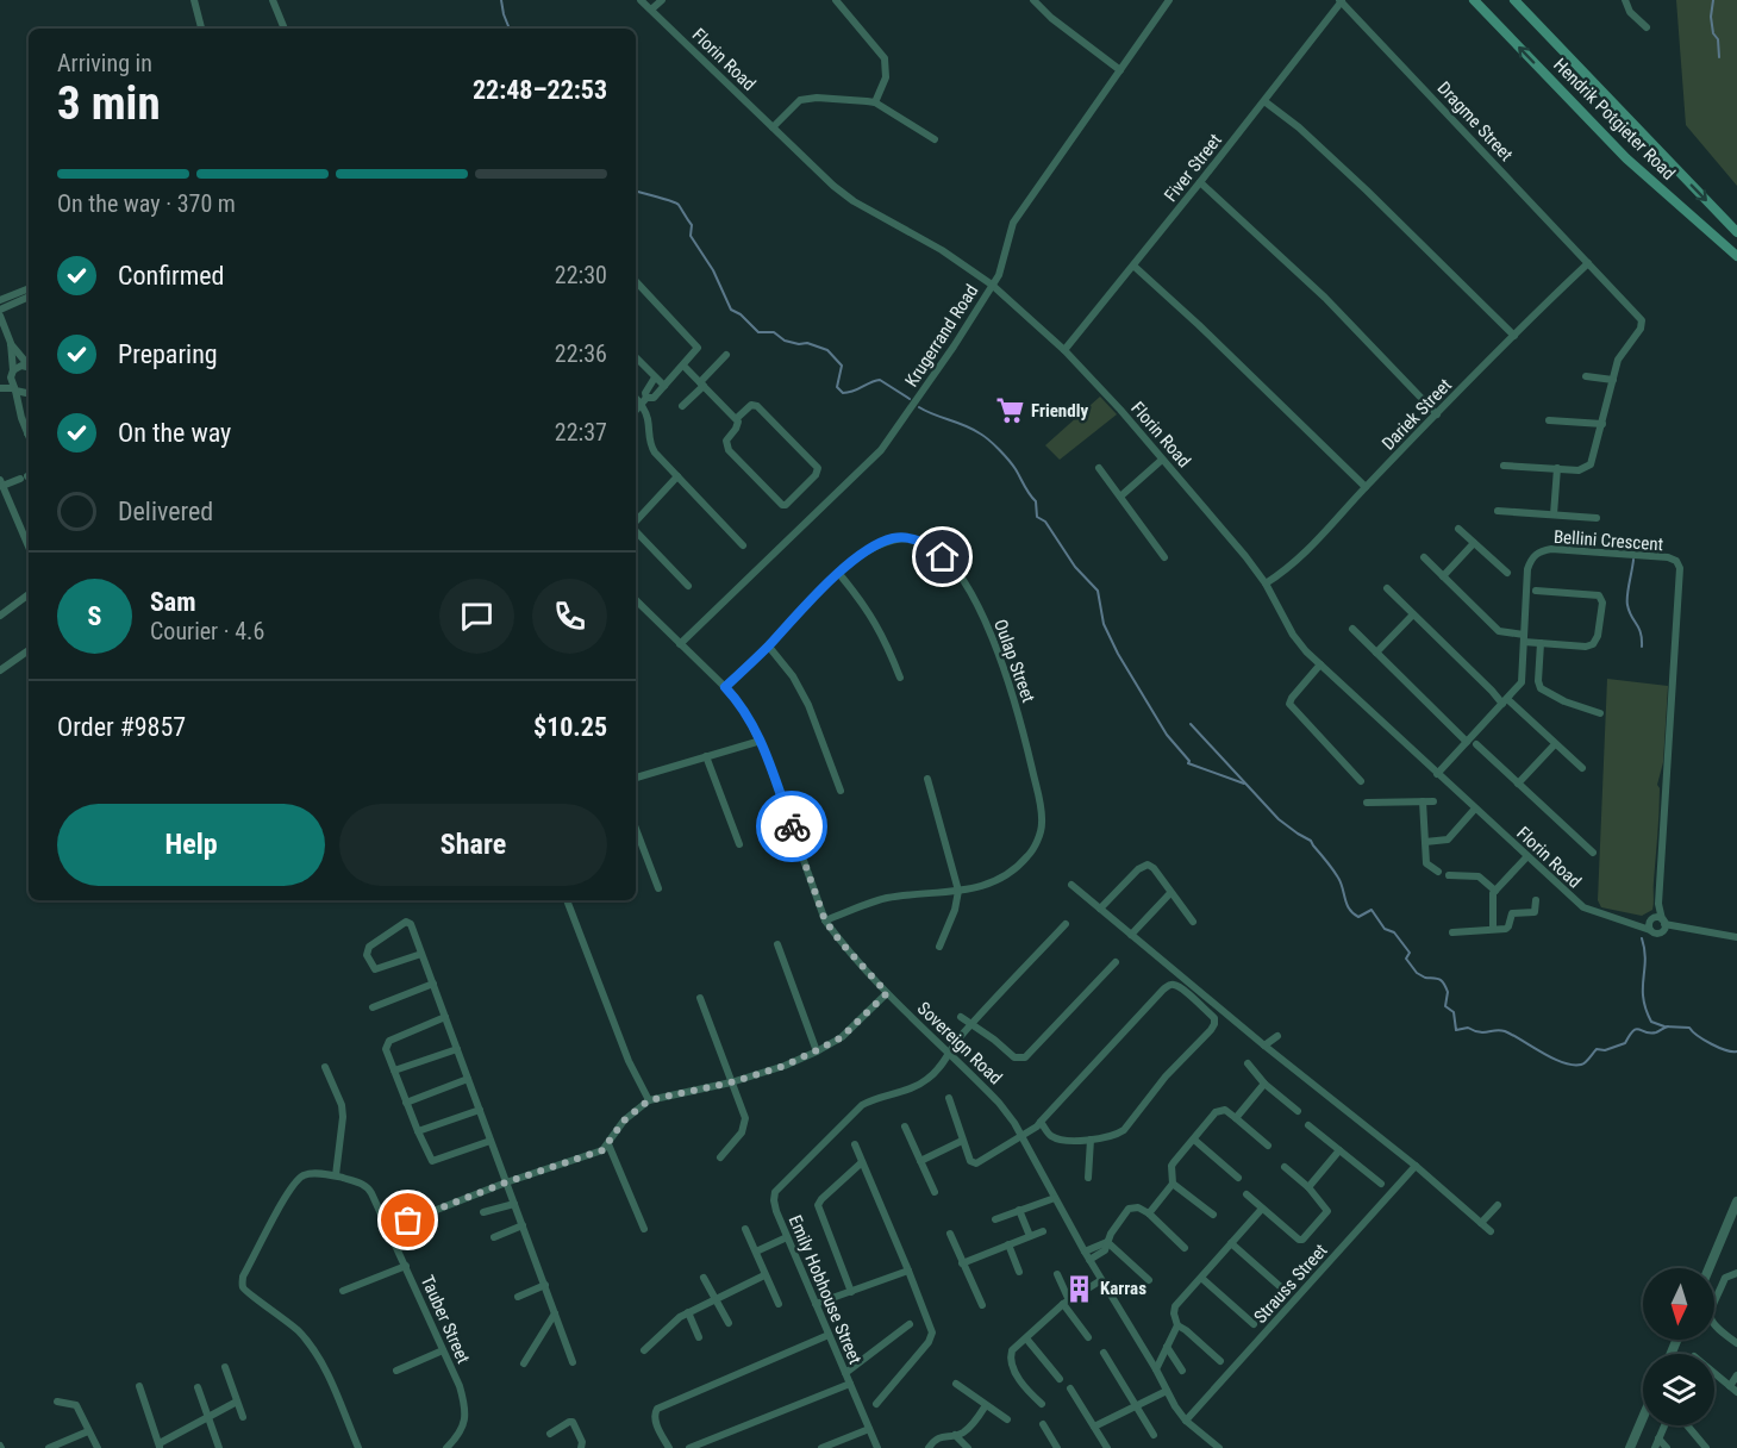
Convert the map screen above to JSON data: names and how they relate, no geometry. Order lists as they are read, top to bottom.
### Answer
{
  "streets": {
    "main road": ["Hendrik Potgieter Road"],
    "street": [
      "Florin Road",
      "Dragme Street",
      "Fiver Street",
      "Krugerrand Road",
      "Dariek Street",
      "Bellini Crescent",
      "Oulap Street",
      "Sovereign Road",
      "Strauss Street",
      "Emily Hobhouse Street",
      "Tauber Street"
    ]
  },
  "crossings": [
    ["Florin Road", "Fiver Street"],
    ["Florin Road", "Krugerrand Road"],
    ["Florin Road", "Dariek Street"],
    ["Florin Road", "Bellini Crescent"],
    ["Dragme Street", "Fiver Street"],
    ["Dragme Street", "Dariek Street"],
    ["Krugerrand Road", "Sovereign Road"],
    ["Sovereign Road", "Strauss Street"],
    ["Sovereign Road", "Emily Hobhouse Street"]
  ],
  "places": {
    "supermarket": ["Friendly"],
    "building": ["Karras"]
  },
  "north": "bottom",
  "page": {
    "heading": ["3 min", "Arriving in", "22:48–22:53"],
    "panel": [
      "Sam",
      "Courier · 4.6",
      "Order #9857",
      "$10.25"
    ],
    "bar": "On the way · 370 m",
    "list": [
      ["Confirmed", "22:30"],
      ["Preparing", "22:36"],
      ["On the way", "22:37"],
      "Delivered"
    ],
    "round": "S",
    "buttons": ["Help", "Share"]
  }
}
